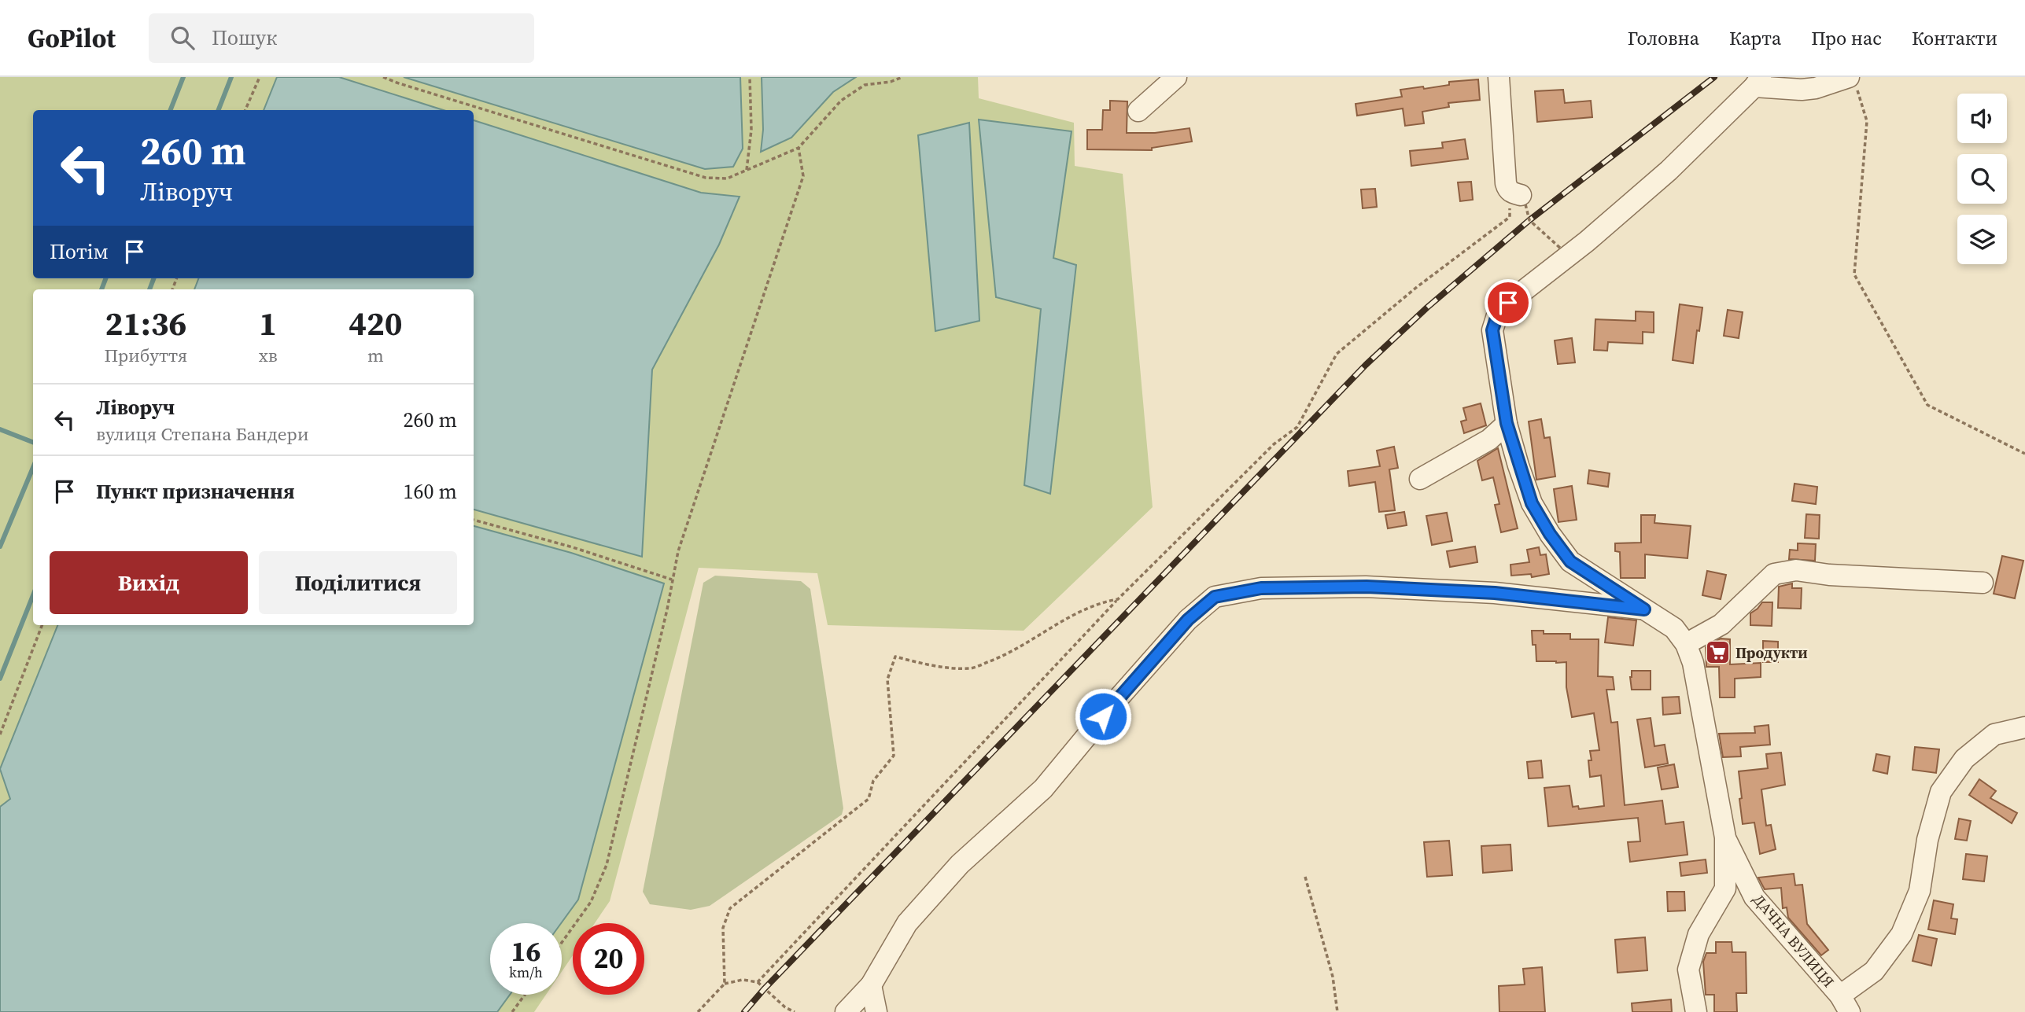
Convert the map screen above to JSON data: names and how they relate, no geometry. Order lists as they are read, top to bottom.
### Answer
{
  "streets": {
    "street": ["ДАЧНА ВУЛИЦЯ"]
  },
  "places": {
    "supermarket": ["Продукти"]
  },
  "page": {
    "header": "GoPilot",
    "search": "Пошук",
    "nav": [
      "Головна",
      "Карта",
      "Про нас",
      "Контакти"
    ],
    "turn": ["260 m", "Ліворуч"],
    "then": "Потім",
    "eta": [
      "21:36",
      "Прибуття",
      "1",
      "хв",
      "420",
      "m"
    ],
    "list": [
      {
        "name": "Ліворуч",
        "note": "вулиця Степана Бандери",
        "value": "260 m"
      },
      {
        "name": "Пункт призначення",
        "value": "160 m"
      }
    ],
    "buttons": ["Вихід", "Поділитися"],
    "speed": "16 km/h",
    "limit": "20"
  }
}
